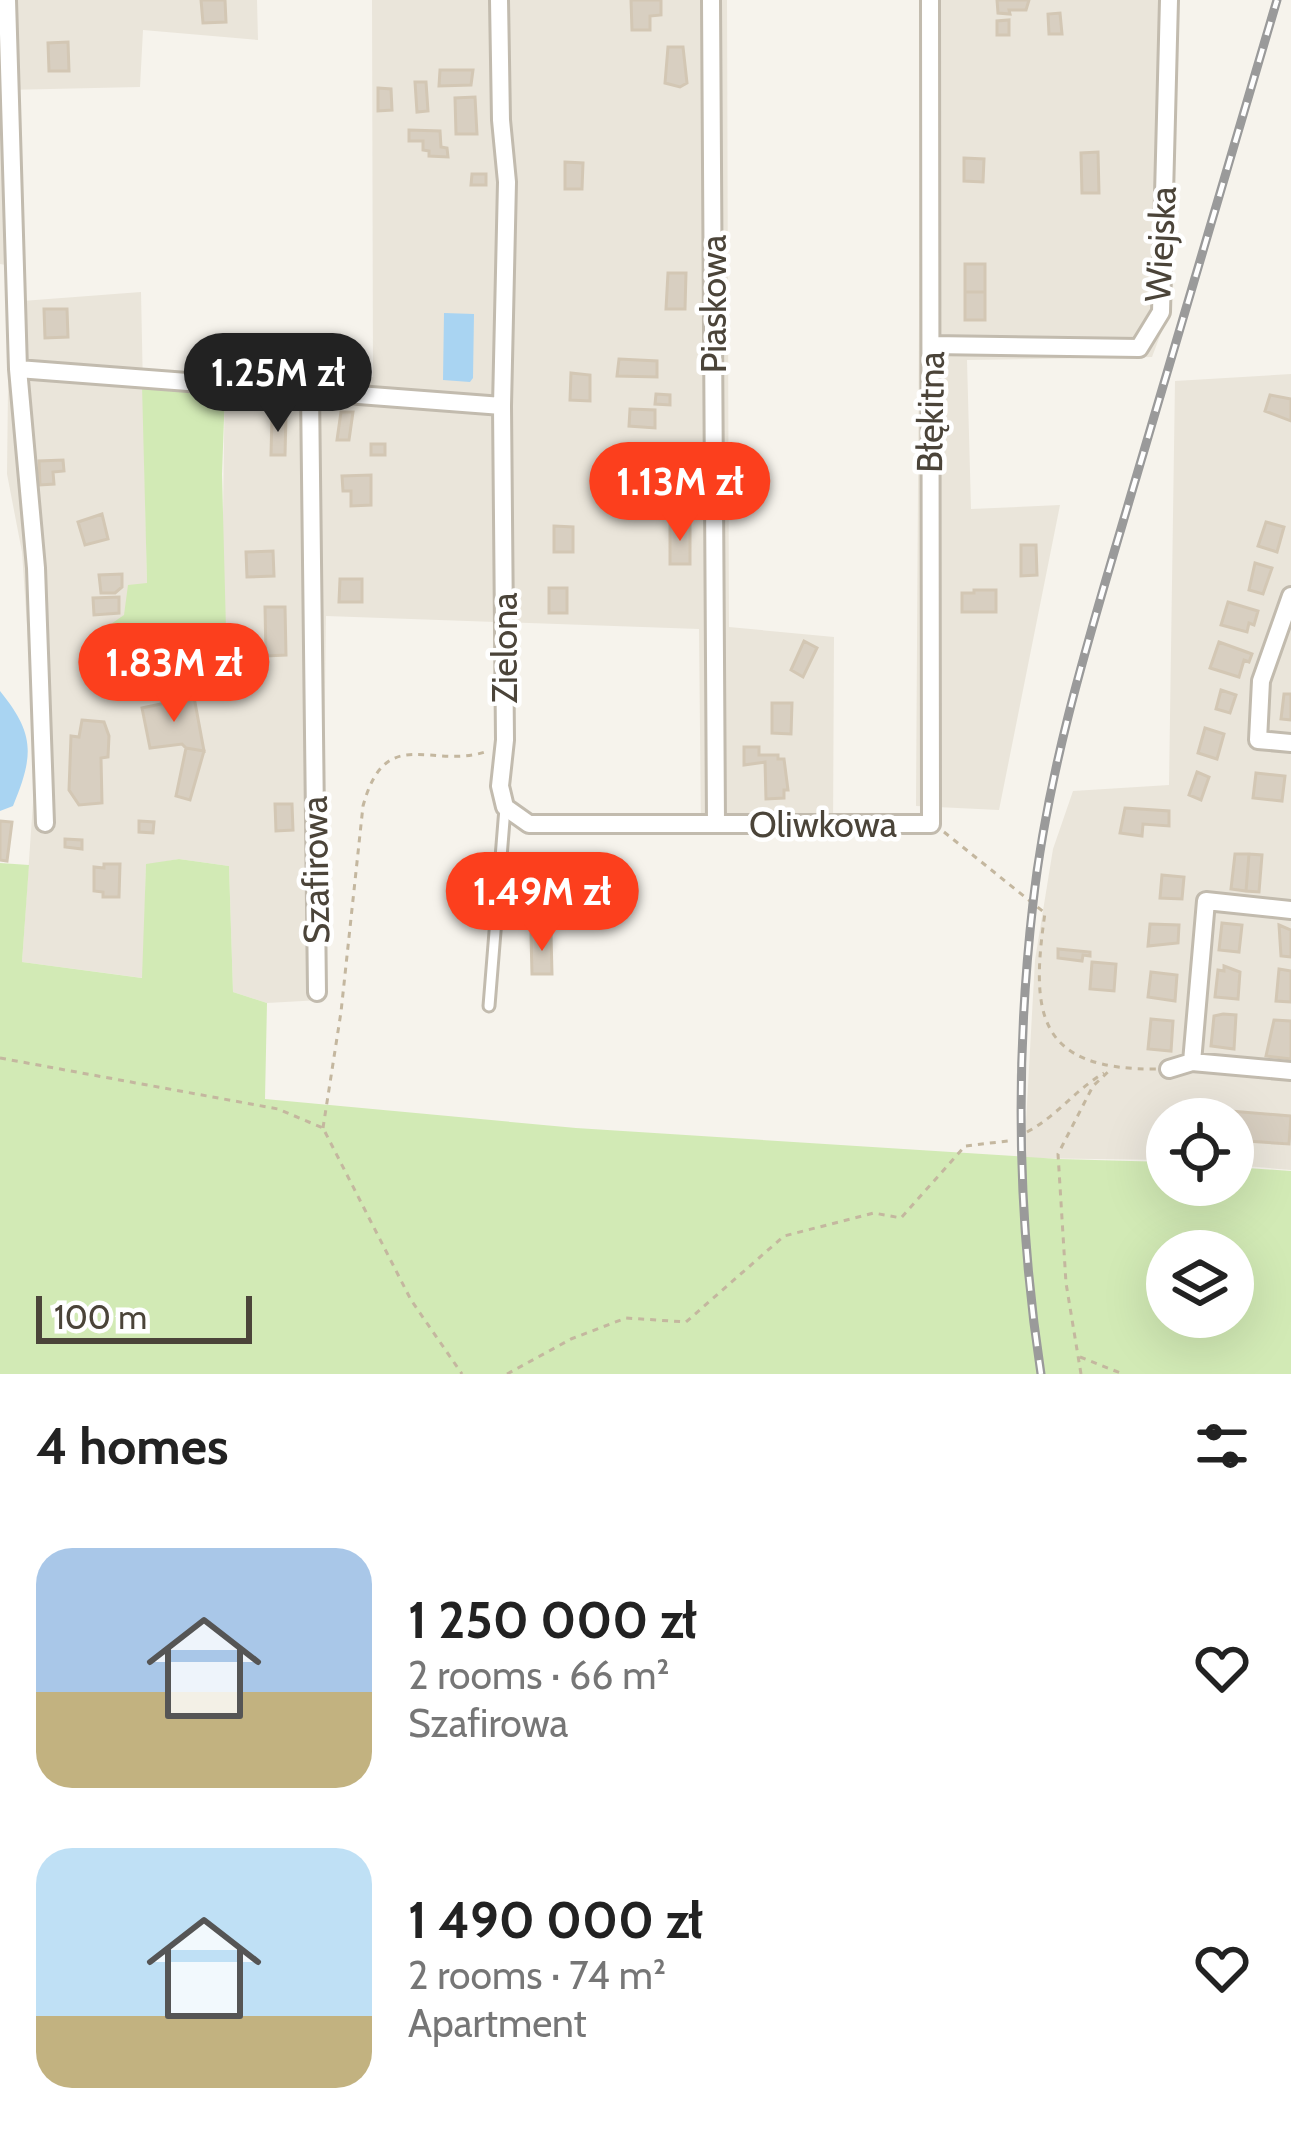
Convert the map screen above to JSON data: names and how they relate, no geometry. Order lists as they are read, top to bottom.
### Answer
{
  "streets": {
    "street": [
      "Wiejska",
      "Piaskowa",
      "Błękitna",
      "Zielona",
      "Oliwkowa",
      "Szafirowa"
    ]
  },
  "crossings": [
    ["Wiejska", "Błękitna"],
    ["Piaskowa", "Oliwkowa"],
    ["Błękitna", "Oliwkowa"],
    ["Zielona", "Oliwkowa"]
  ],
  "scale_bar": "100 m",
  "page": {
    "price": [
      "1.25M zł",
      "1.13M zł",
      "1.83M zł",
      "1.49M zł"
    ],
    "scale": "100 m",
    "heading": "4 homes",
    "list": [
      {
        "name": "1 250 000 zł",
        "note": "2 rooms · 66 m² · Szafirowa"
      },
      {
        "name": "1 490 000 zł",
        "note": "2 rooms · 74 m² · Apartment"
      }
    ]
  }
}
